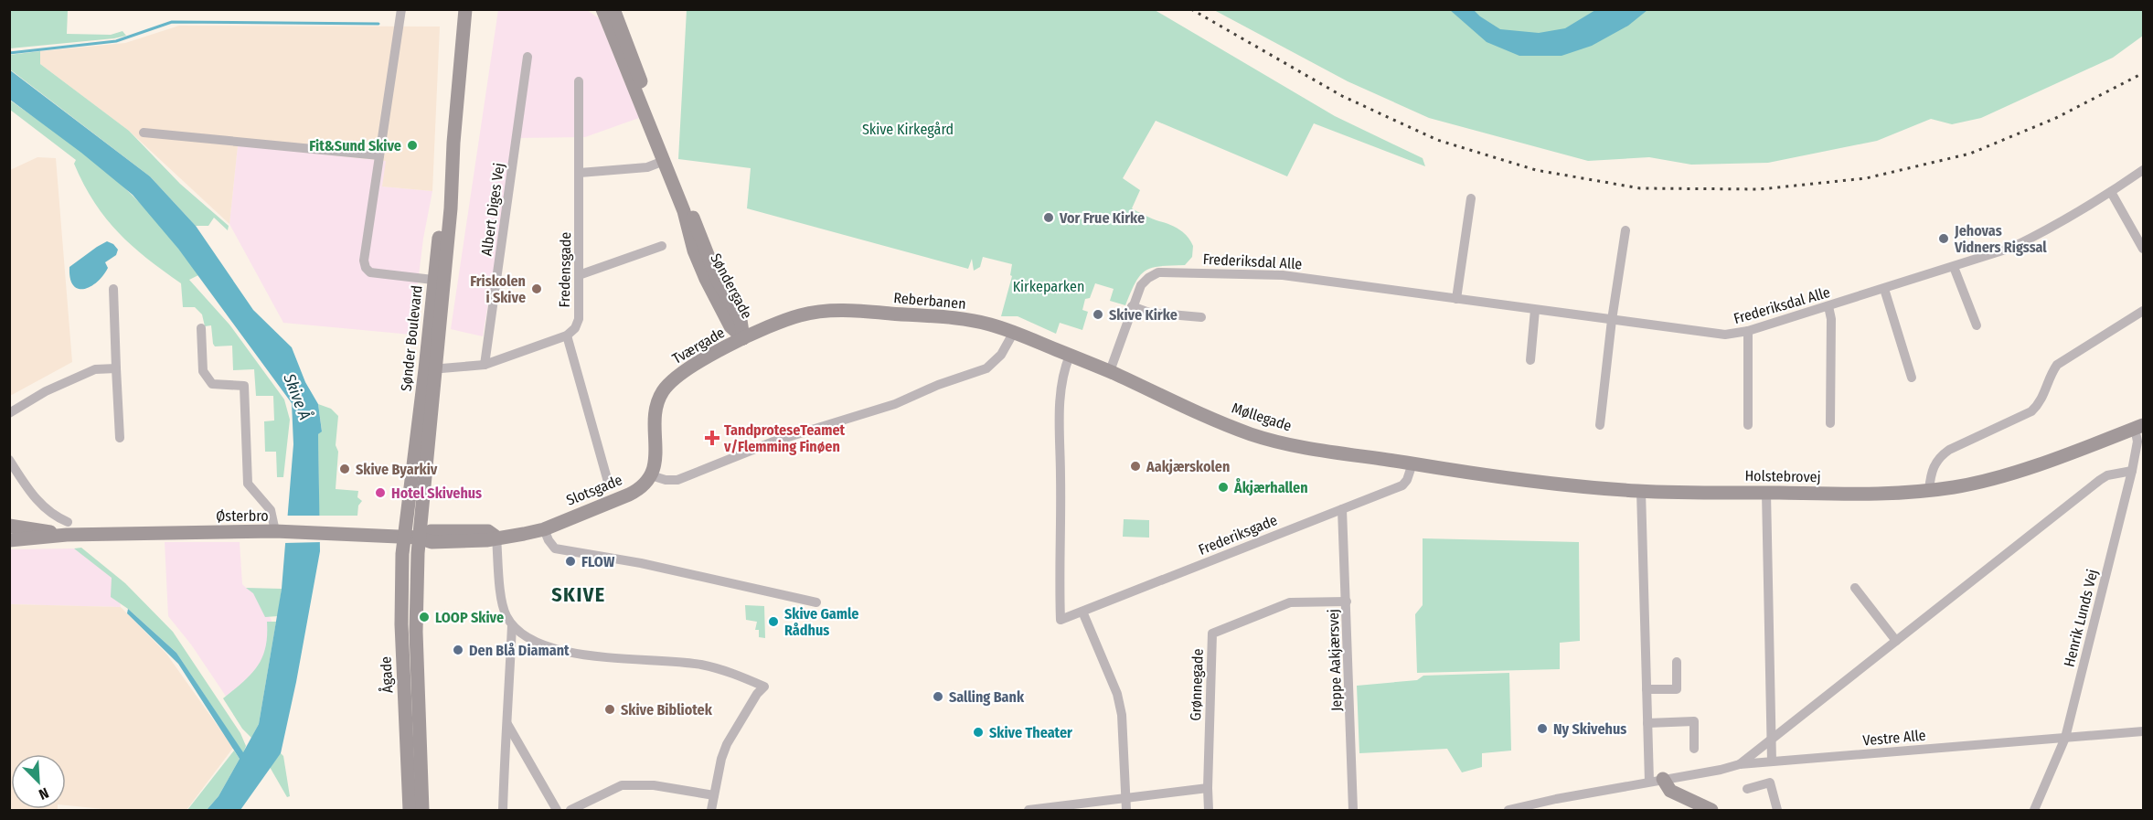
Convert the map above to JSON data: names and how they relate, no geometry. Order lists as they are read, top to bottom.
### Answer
{
  "streets": {
    "street": [
      "Albert Diges Vej",
      "Frederiksdal Alle",
      "Fredensgade",
      "Søndergade",
      "Reberbanen",
      "Sønder Boulevard",
      "Tværgade",
      "Møllegade",
      "Holstebrovej",
      "Slotsgade",
      "Østerbro",
      "Frederiksgade",
      "Henrik Lunds Vej",
      "Jeppe Aakjærsvej",
      "Ågade",
      "Grønnegade",
      "Vestre Alle"
    ]
  },
  "crossings": [
    ["Frederiksdal Alle", "Reberbanen"],
    ["Frederiksdal Alle", "Møllegade"],
    ["Søndergade", "Reberbanen"],
    ["Søndergade", "Tværgade"],
    ["Reberbanen", "Tværgade"],
    ["Reberbanen", "Møllegade"],
    ["Reberbanen", "Frederiksgade"],
    ["Sønder Boulevard", "Østerbro"],
    ["Sønder Boulevard", "Ågade"],
    ["Tværgade", "Slotsgade"],
    ["Møllegade", "Holstebrovej"],
    ["Møllegade", "Frederiksgade"],
    ["Holstebrovej", "Frederiksgade"],
    ["Holstebrovej", "Henrik Lunds Vej"],
    ["Slotsgade", "Østerbro"],
    ["Østerbro", "Ågade"],
    ["Frederiksgade", "Jeppe Aakjærsvej"],
    ["Henrik Lunds Vej", "Vestre Alle"],
    ["Jeppe Aakjærsvej", "Grønnegade"]
  ],
  "districts": ["SKIVE"],
  "water": ["Skive Å"],
  "parks": ["Skive Kirkegård", "Kirkeparken"],
  "places": {
    "other": [
      "Fit&Sund Skive",
      "Vor Frue Kirke",
      "Jehovas Vidners Rigssal",
      "Friskolen i Skive",
      "Skive Kirke",
      "Aakjærskolen",
      "Skive Byarkiv",
      "Åkjærhallen",
      "Hotel Skivehus",
      "FLOW",
      "LOOP Skive",
      "Skive Gamle Rådhus",
      "Den Blå Diamant",
      "Salling Bank",
      "Skive Bibliotek",
      "Ny Skivehus",
      "Skive Theater"
    ],
    "health": ["TandproteseTeamet v/Flemming Finøen"]
  },
  "north": "bottom right"
}
